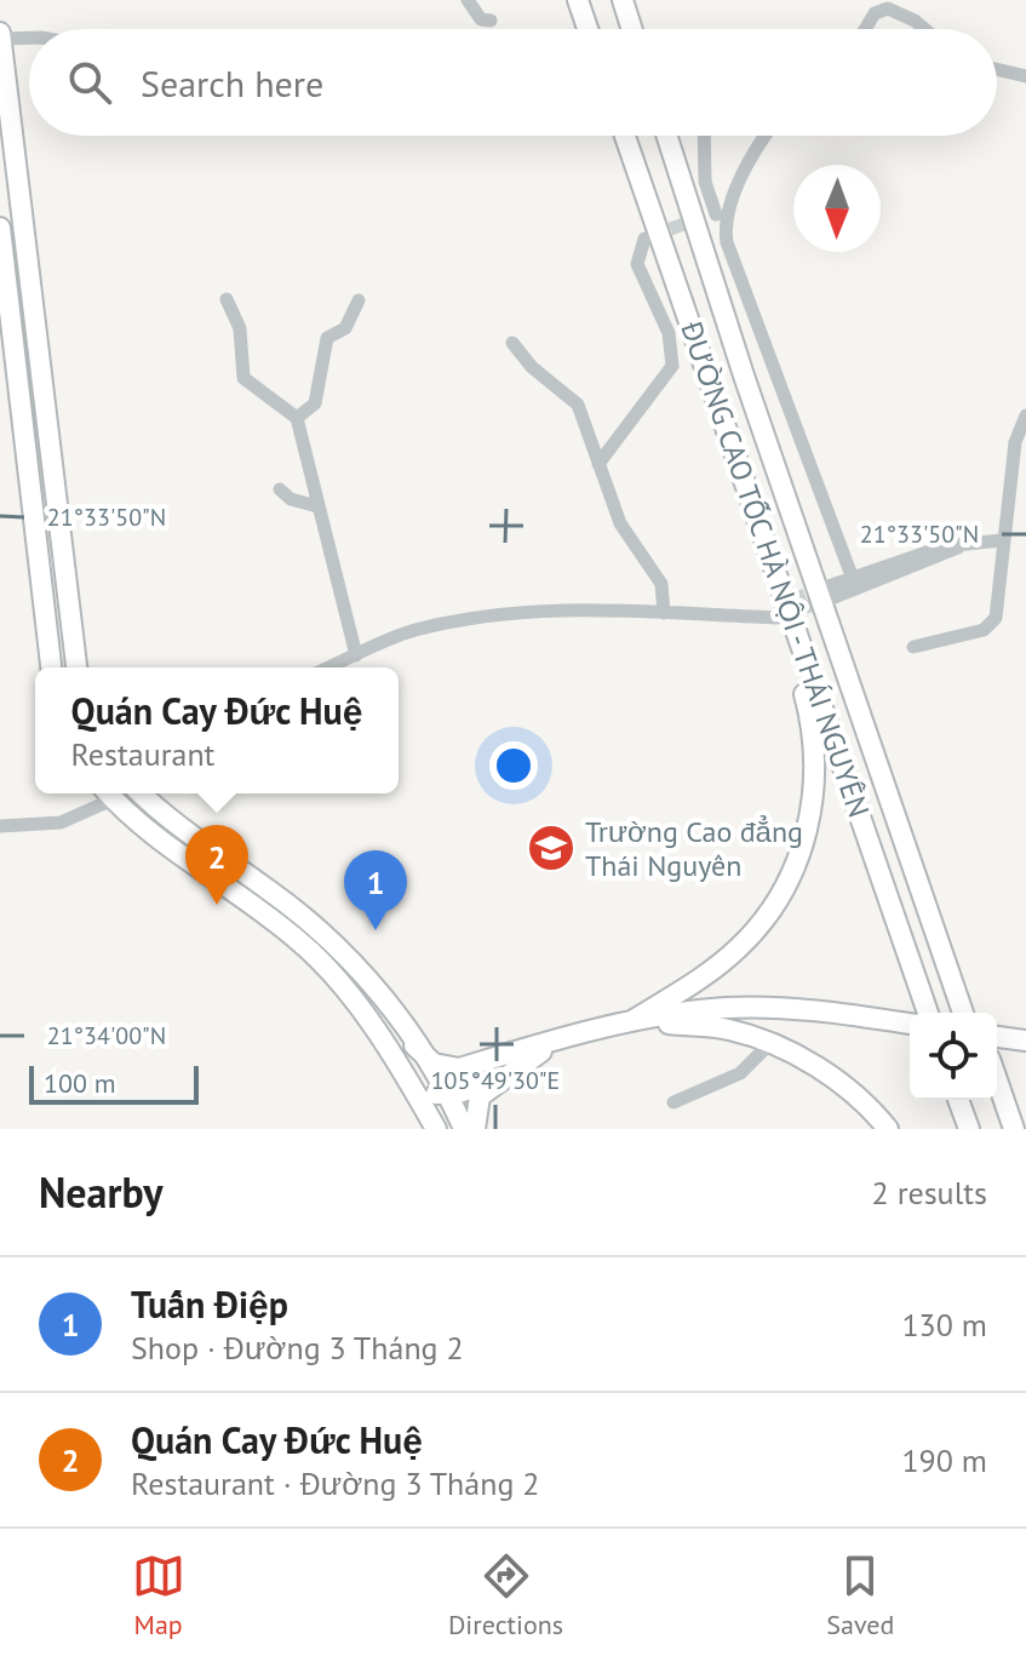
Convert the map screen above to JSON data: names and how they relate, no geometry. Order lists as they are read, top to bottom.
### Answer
{
  "streets": {
    "highway": ["ĐƯỜNG CAO TỐC HÀ NỘI - THÁI NGUYÊN"]
  },
  "places": {
    "school or university": ["Trường Cao đẳng Thái Nguyên"]
  },
  "scale_bar": "100 m",
  "north": "bottom",
  "page": {
    "search": "Search here",
    "popup": ["Quán Cay Đức Huệ", "Restaurant"],
    "pins": ["2", "1"],
    "scale": "100 m",
    "heading": ["Nearby", "2 results"],
    "list": [
      {
        "mark": "1",
        "name": "Tuấn Điệp",
        "note": "Shop · Đường 3 Tháng 2",
        "value": "130 m"
      },
      {
        "mark": "2",
        "name": "Quán Cay Đức Huệ",
        "note": "Restaurant · Đường 3 Tháng 2",
        "value": "190 m"
      }
    ],
    "nav": ["Map", "Directions", "Saved"]
  },
  "coordinates": ["21°33'50\"N", "21°34'00\"N", "105°49'30\"E"]
}
